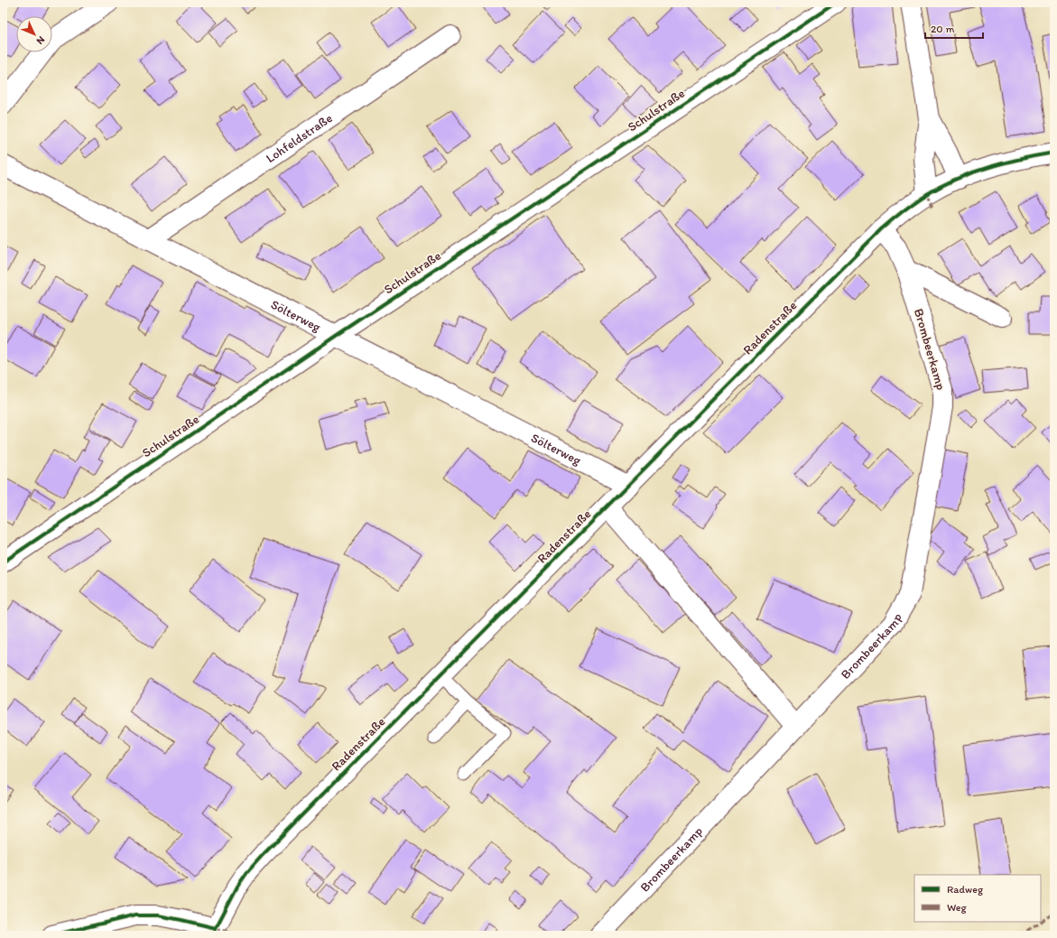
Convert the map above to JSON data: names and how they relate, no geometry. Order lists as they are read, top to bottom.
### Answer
{
  "streets": {
    "street": [
      "Schulstraße",
      "Lohfeldstraße",
      "Sölterweg",
      "Radenstraße",
      "Brombeerkamp"
    ]
  },
  "crossings": [
    ["Schulstraße", "Sölterweg"],
    ["Lohfeldstraße", "Sölterweg"],
    ["Sölterweg", "Radenstraße"],
    ["Radenstraße", "Brombeerkamp"]
  ],
  "legend": ["Radweg", "Weg"],
  "scale_bar": "20 m",
  "north": "bottom right"
}
